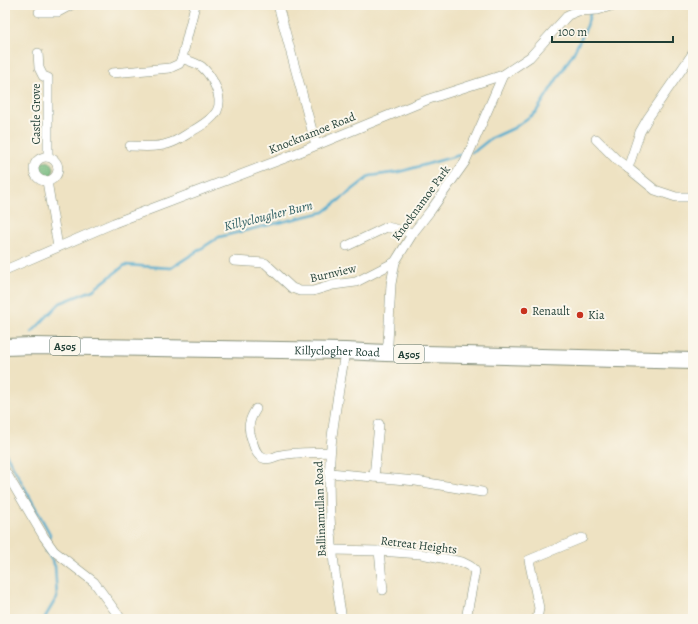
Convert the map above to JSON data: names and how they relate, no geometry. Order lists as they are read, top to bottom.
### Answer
{
  "streets": {
    "highway": ["A505", "Killyclogher Road"],
    "street": [
      "Castle Grove",
      "Knocknamoe Road",
      "Knocknamoe Park",
      "Burnview",
      "Ballinamullan Road",
      "Retreat Heights"
    ]
  },
  "crossings": [
    ["Knocknamoe Road", "Knocknamoe Park"],
    ["Knocknamoe Park", "Burnview"],
    ["Knocknamoe Park", "Killyclogher Road"],
    ["Killyclogher Road", "Ballinamullan Road"],
    ["Ballinamullan Road", "Retreat Heights"]
  ],
  "water": ["Killyclougher Burn"],
  "places": ["Renault", "Kia"],
  "scale_bar": "100 m"
}
